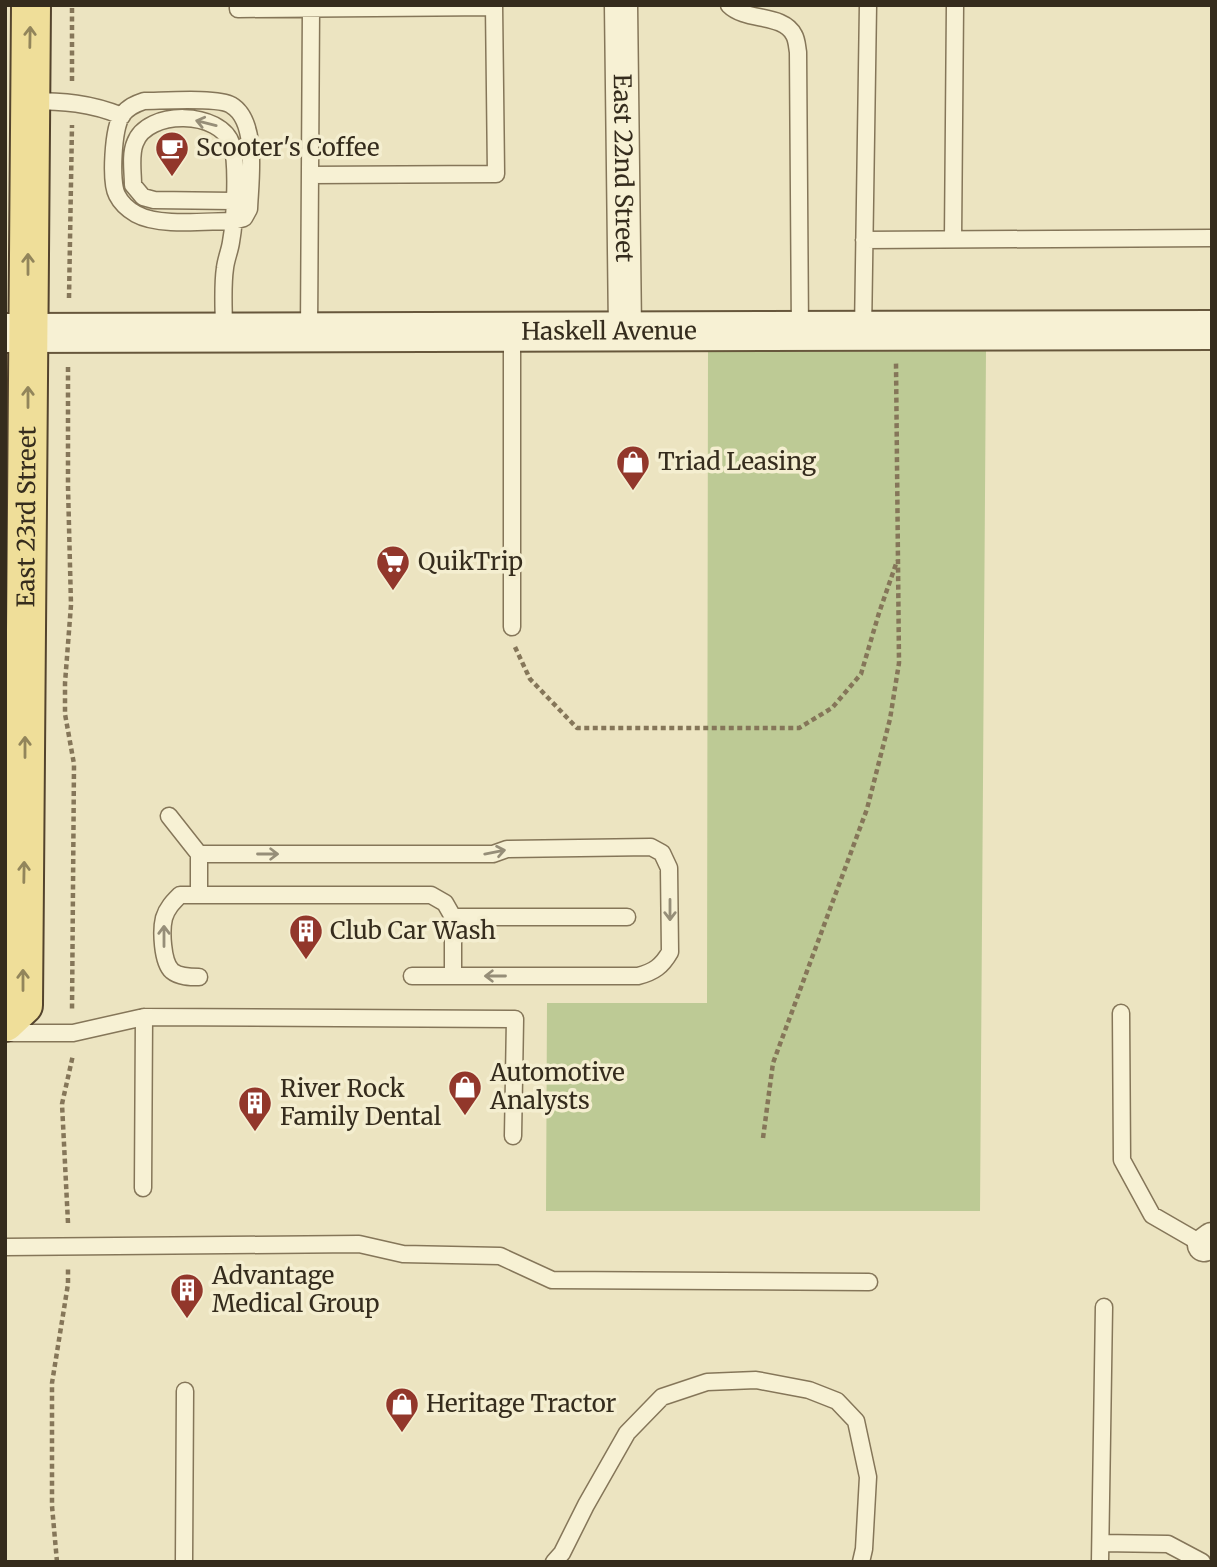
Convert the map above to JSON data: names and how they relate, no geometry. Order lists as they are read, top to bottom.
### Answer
{
  "streets": {
    "main road": ["Haskell Avenue", "East 23rd Street"],
    "street": ["East 22nd Street"]
  },
  "crossings": [
    ["East 22nd Street", "Haskell Avenue"],
    ["Haskell Avenue", "East 23rd Street"]
  ],
  "one_way": ["East 23rd Street"],
  "places": {
    "cafe": ["Scooter's Coffee"],
    "shop": ["Triad Leasing", "Automotive Analysts", "Heritage Tractor"],
    "supermarket": ["QuikTrip"],
    "building": ["Club Car Wash", "River Rock Family Dental", "Advantage Medical Group"]
  }
}
